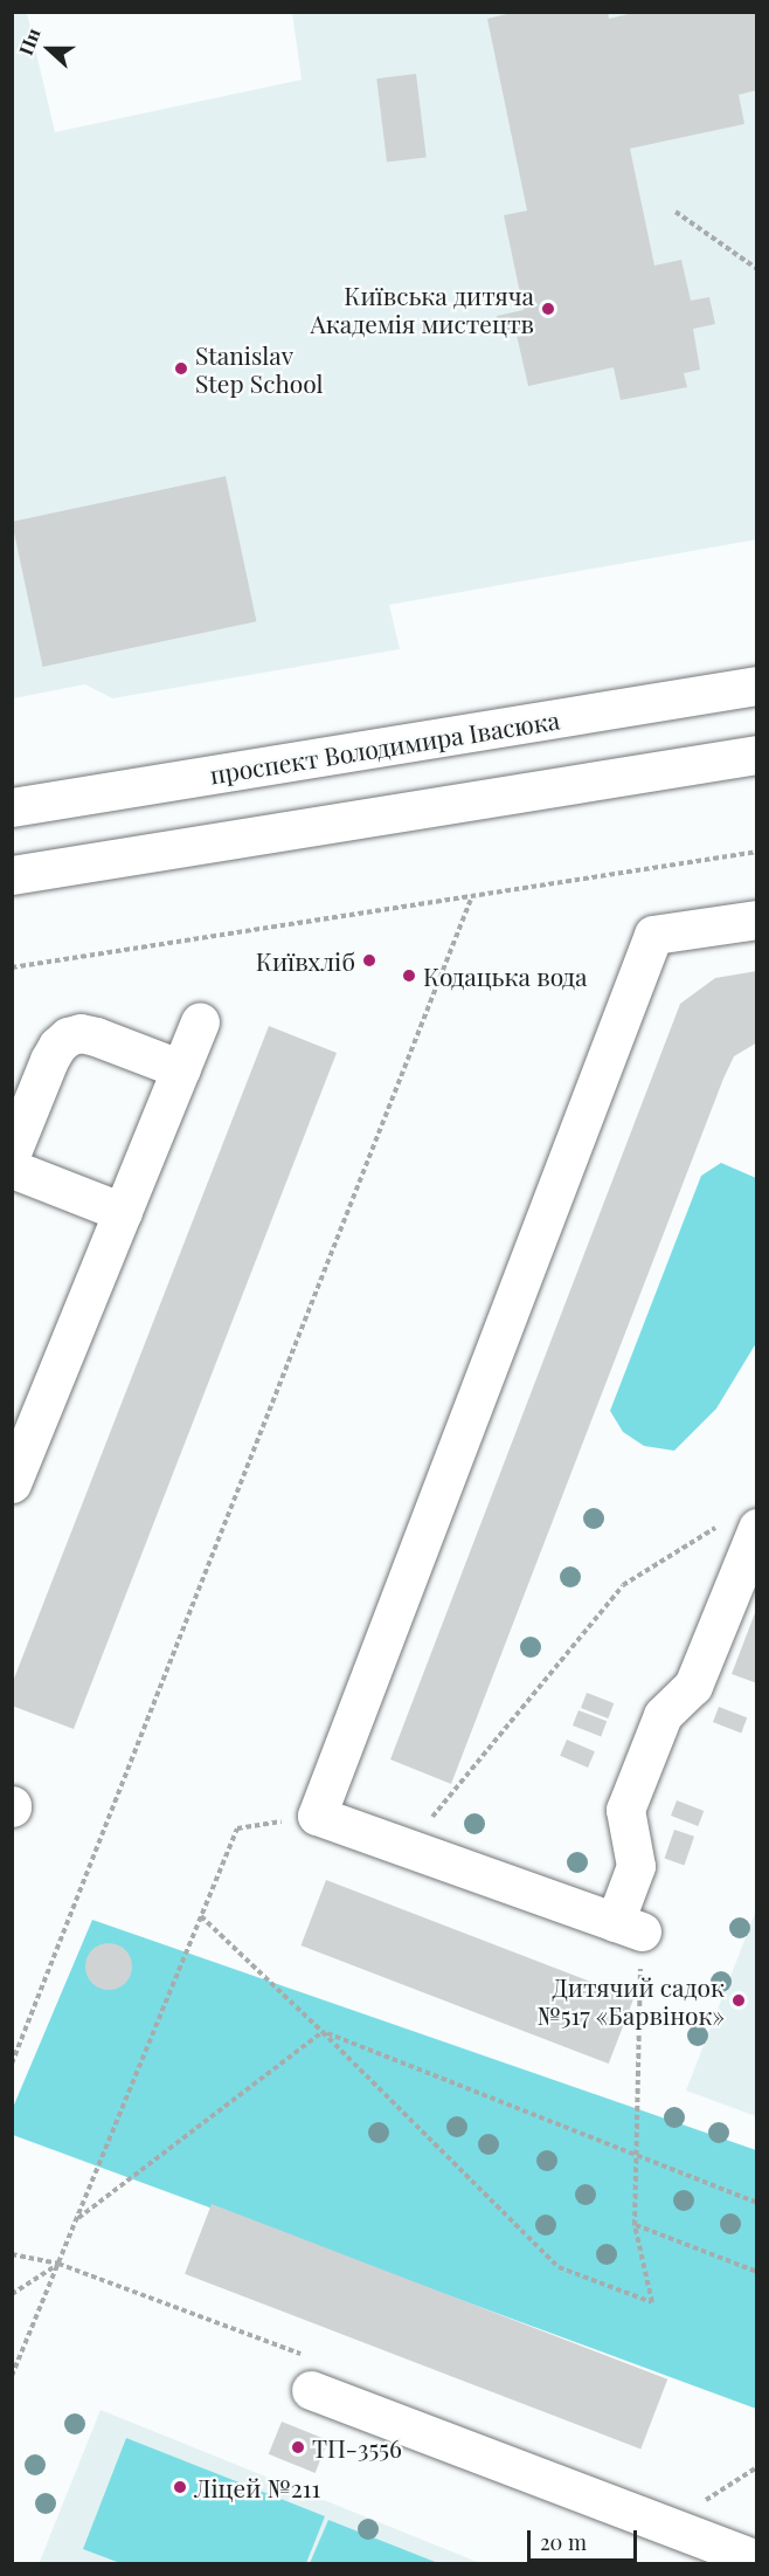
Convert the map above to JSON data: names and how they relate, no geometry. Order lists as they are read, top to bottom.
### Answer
{
  "streets": {
    "main road": ["проспект Володимира Івасюка"]
  },
  "places": [
    "Київська дитяча Академія мистецтв",
    "Stanislav Step School",
    "Київхліб",
    "Кодацька вода",
    "Дитячий садок №517 «Барвінок»",
    "ТП-3556",
    "Ліцей №211"
  ],
  "scale_bar": "20 m",
  "north": "left"
}
